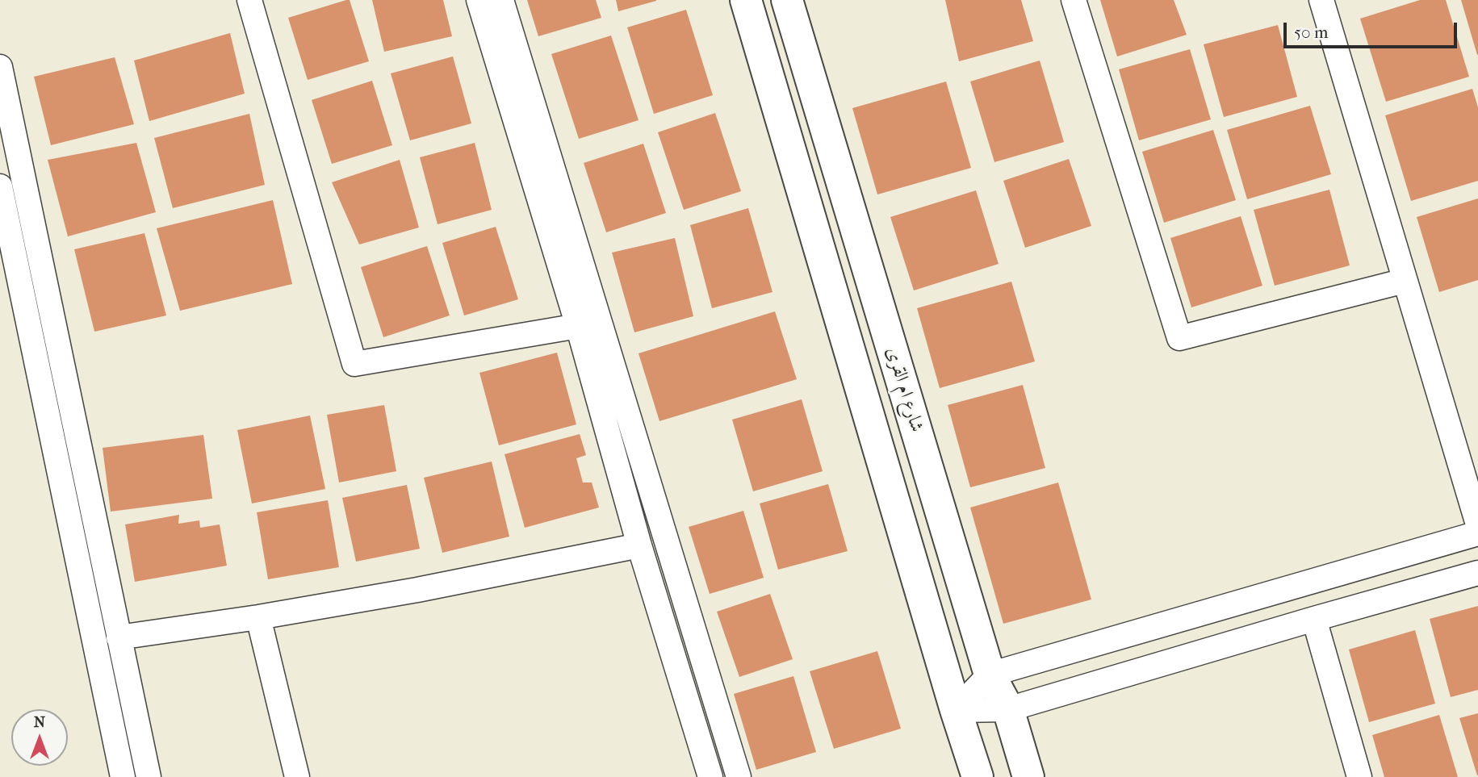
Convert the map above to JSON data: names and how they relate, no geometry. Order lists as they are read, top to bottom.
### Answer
{
  "streets": {
    "main road": ["شارع ام القرى"]
  },
  "scale_bar": "50 m",
  "north": "top"
}
